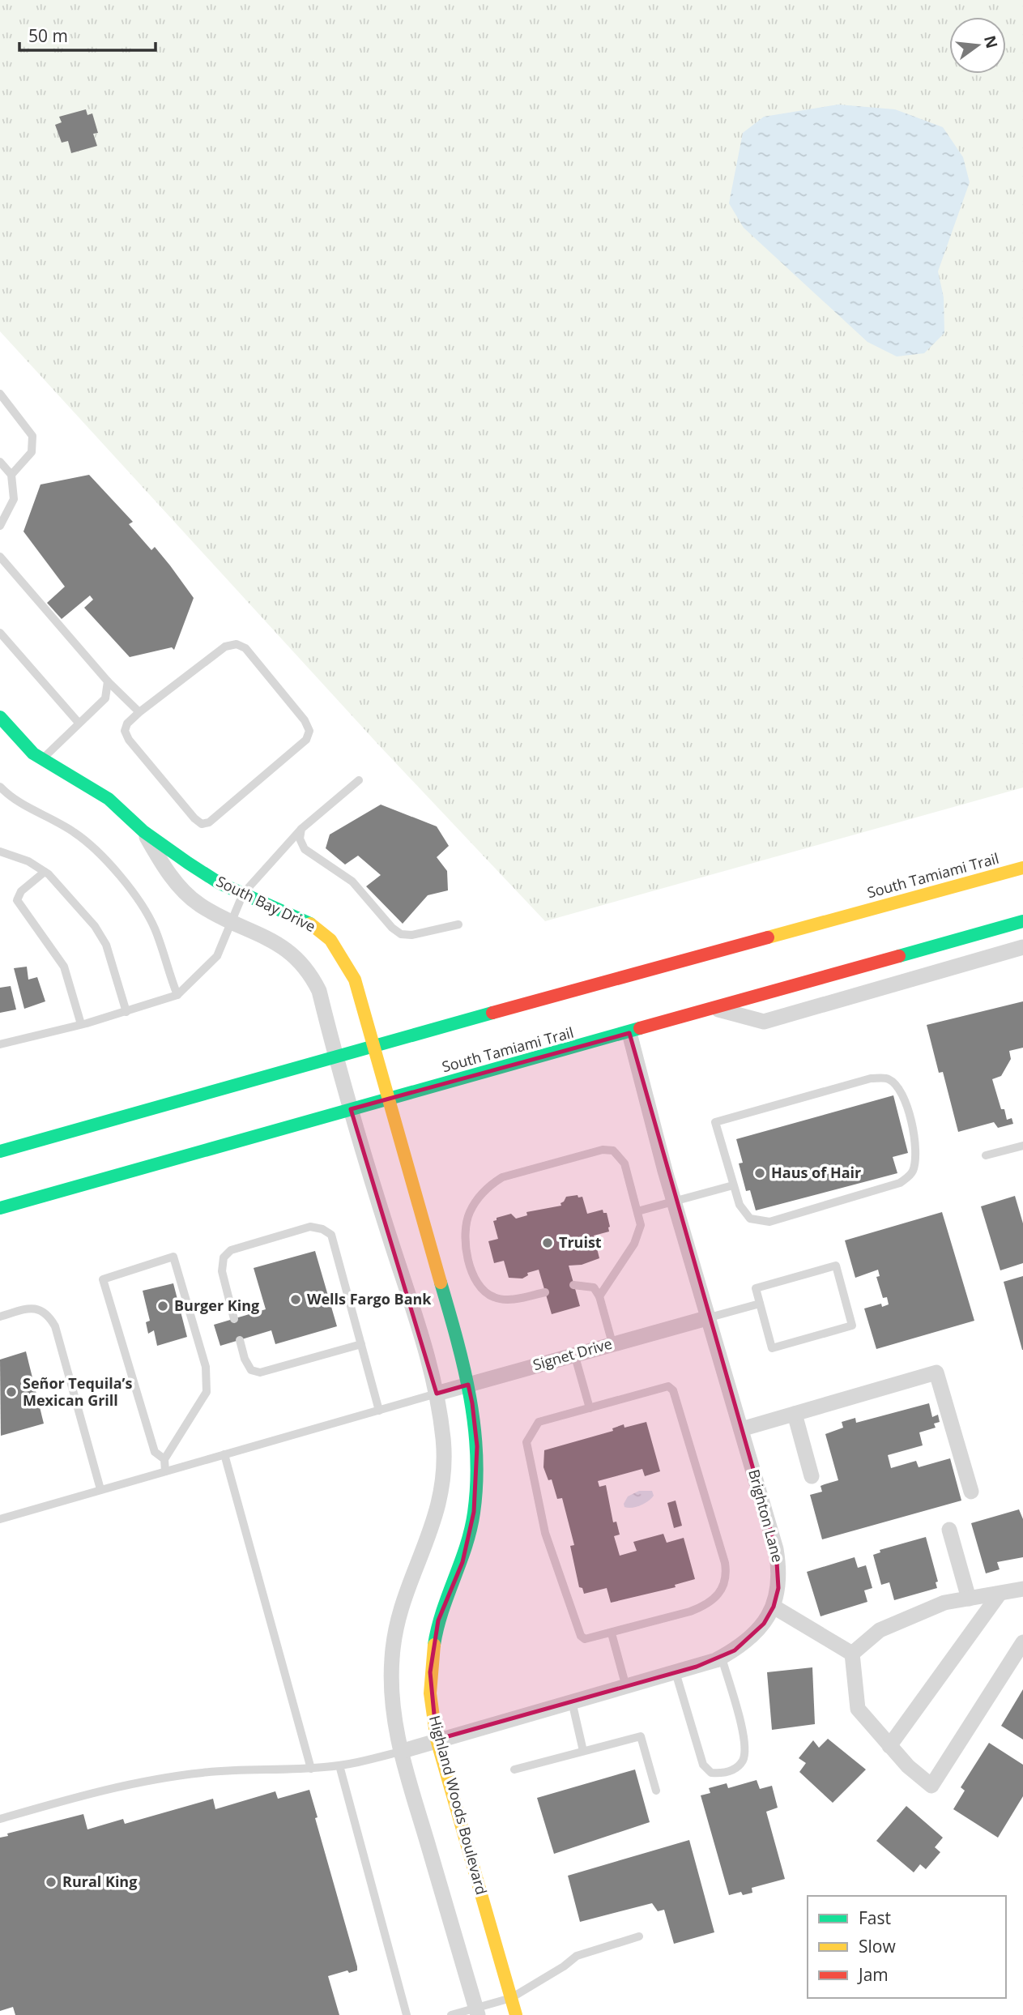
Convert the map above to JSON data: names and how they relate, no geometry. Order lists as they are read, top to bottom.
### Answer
{
  "streets": {
    "main road": ["South Tamiami Trail", "South Bay Drive", "Highland Woods Boulevard"],
    "street": ["Signet Drive", "Brighton Lane"]
  },
  "crossings": [
    ["South Tamiami Trail", "South Bay Drive"],
    ["South Tamiami Trail", "Brighton Lane"],
    ["South Tamiami Trail", "Highland Woods Boulevard"],
    ["South Bay Drive", "Highland Woods Boulevard"],
    ["Signet Drive", "Brighton Lane"],
    ["Signet Drive", "Highland Woods Boulevard"],
    ["Brighton Lane", "Highland Woods Boulevard"]
  ],
  "places": [
    "Haus of Hair",
    "Truist",
    "Wells Fargo Bank",
    "Burger King",
    "Señor Tequila’s Mexican Grill",
    "Rural King"
  ],
  "legend": ["Fast", "Slow", "Jam"],
  "scale_bar": "50 m",
  "north": "right"
}
